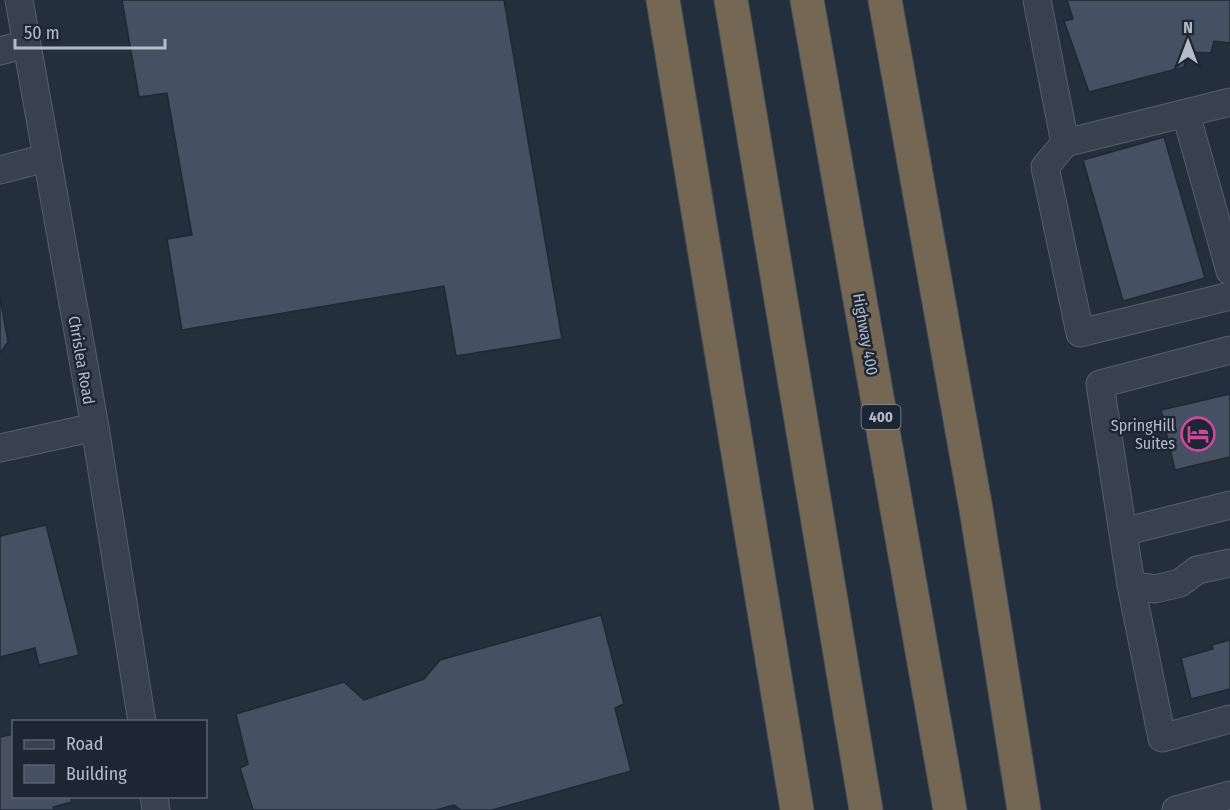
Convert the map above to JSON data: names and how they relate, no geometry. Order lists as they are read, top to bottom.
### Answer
{
  "streets": {
    "highway": ["Highway 400", "400"],
    "street": ["Chrislea Road"]
  },
  "places": {
    "hotel": ["SpringHill Suites"]
  },
  "legend": ["Road", "Building"],
  "scale_bar": "50 m",
  "north": "top"
}
